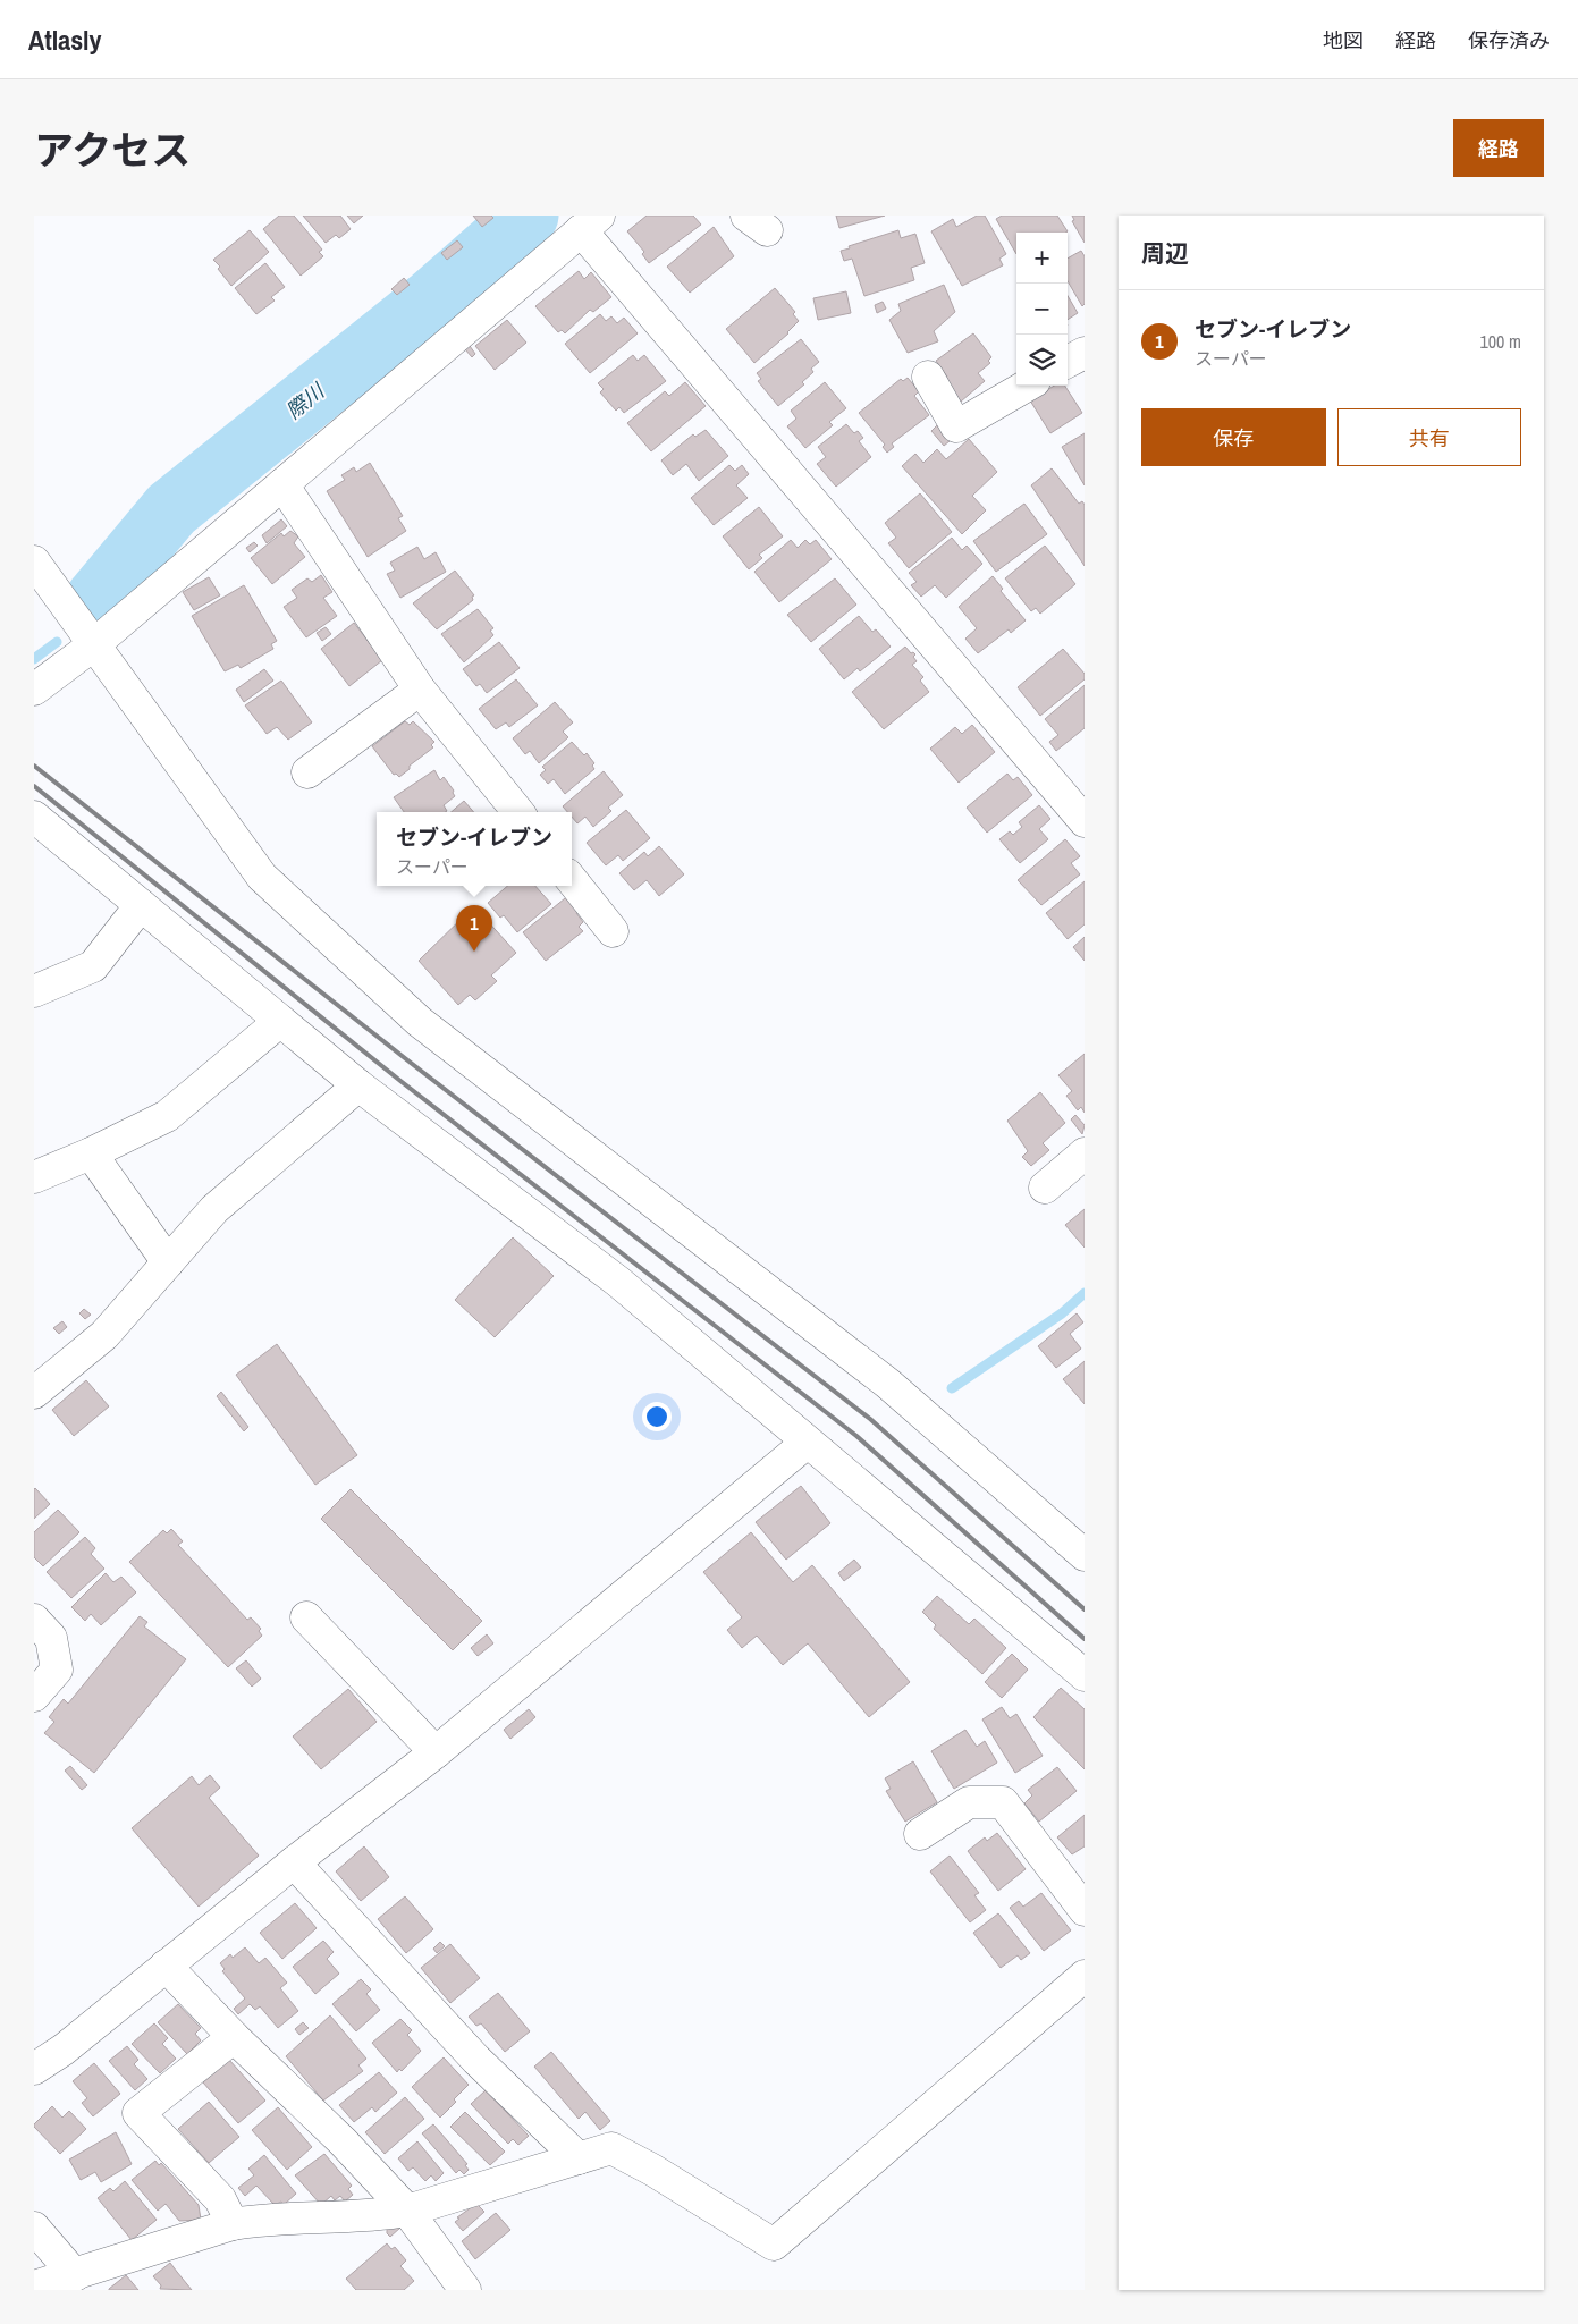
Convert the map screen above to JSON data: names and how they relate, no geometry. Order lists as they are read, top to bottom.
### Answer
{
  "water": ["際川"],
  "page": {
    "header": "Atlasly",
    "nav": ["地図", "経路", "保存済み"],
    "title": "アクセス",
    "buttons": [
      "経路",
      ["保存", "共有"]
    ],
    "heading": "周辺",
    "map_buttons": ["+", "−"],
    "list": [
      {
        "mark": "1",
        "name": "セブン-イレブン",
        "note": "スーパー",
        "value": "100 m"
      }
    ],
    "popup": ["セブン-イレブン", "スーパー"],
    "pins": "1"
  }
}
